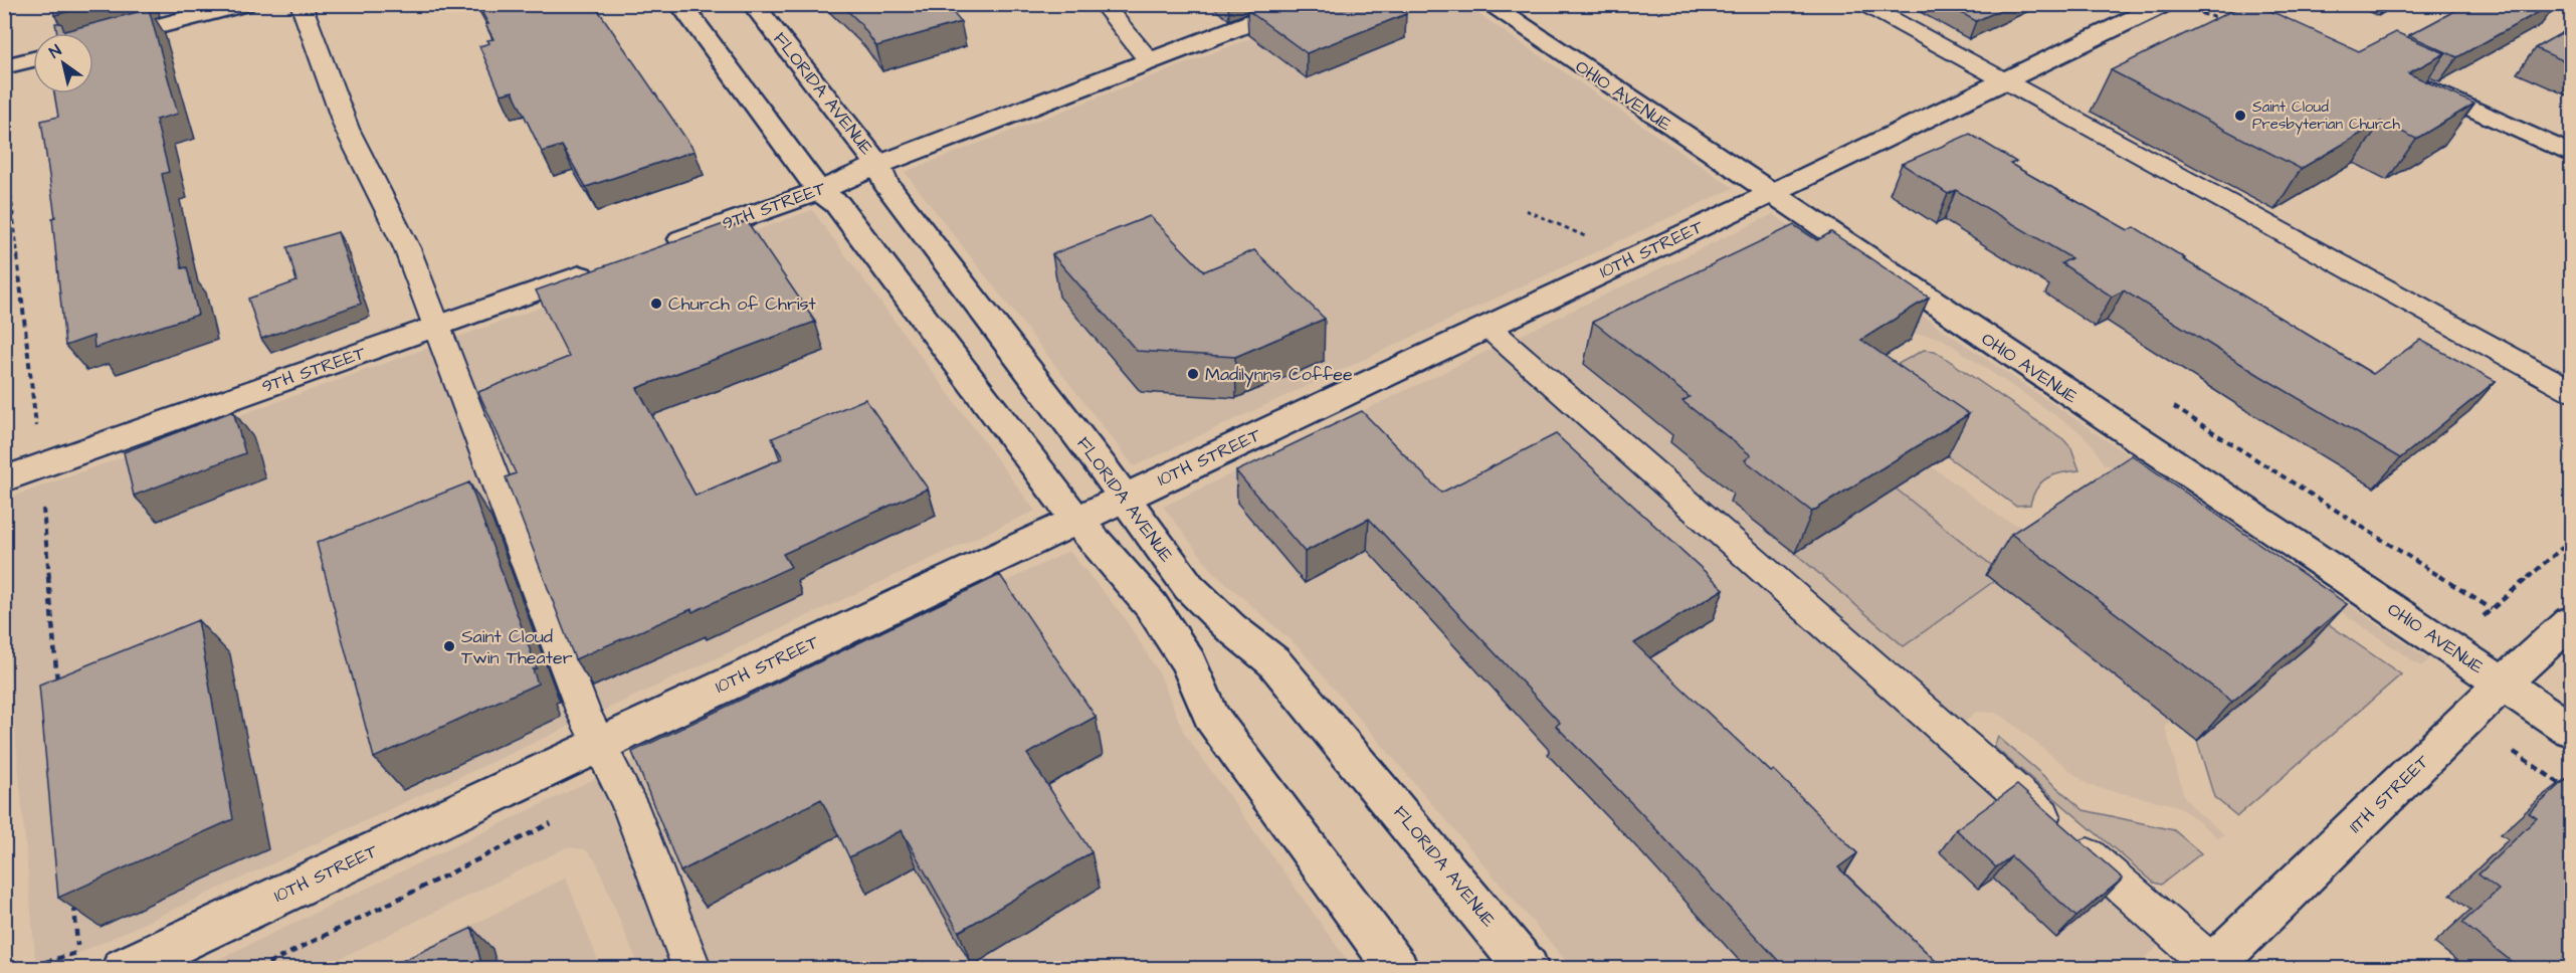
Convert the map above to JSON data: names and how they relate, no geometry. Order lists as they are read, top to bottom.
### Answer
{
  "streets": {
    "street": [
      "FLORIDA AVENUE",
      "OHIO AVENUE",
      "9TH STREET",
      "10TH STREET",
      "11TH STREET"
    ]
  },
  "crossings": [
    ["FLORIDA AVENUE", "9TH STREET"],
    ["FLORIDA AVENUE", "10TH STREET"],
    ["OHIO AVENUE", "10TH STREET"],
    ["OHIO AVENUE", "11TH STREET"]
  ],
  "places": [
    "Saint Cloud Presbyterian Church",
    "Church of Christ",
    "Madilynns Coffee",
    "Saint Cloud Twin Theater"
  ],
  "north": "top left"
}
